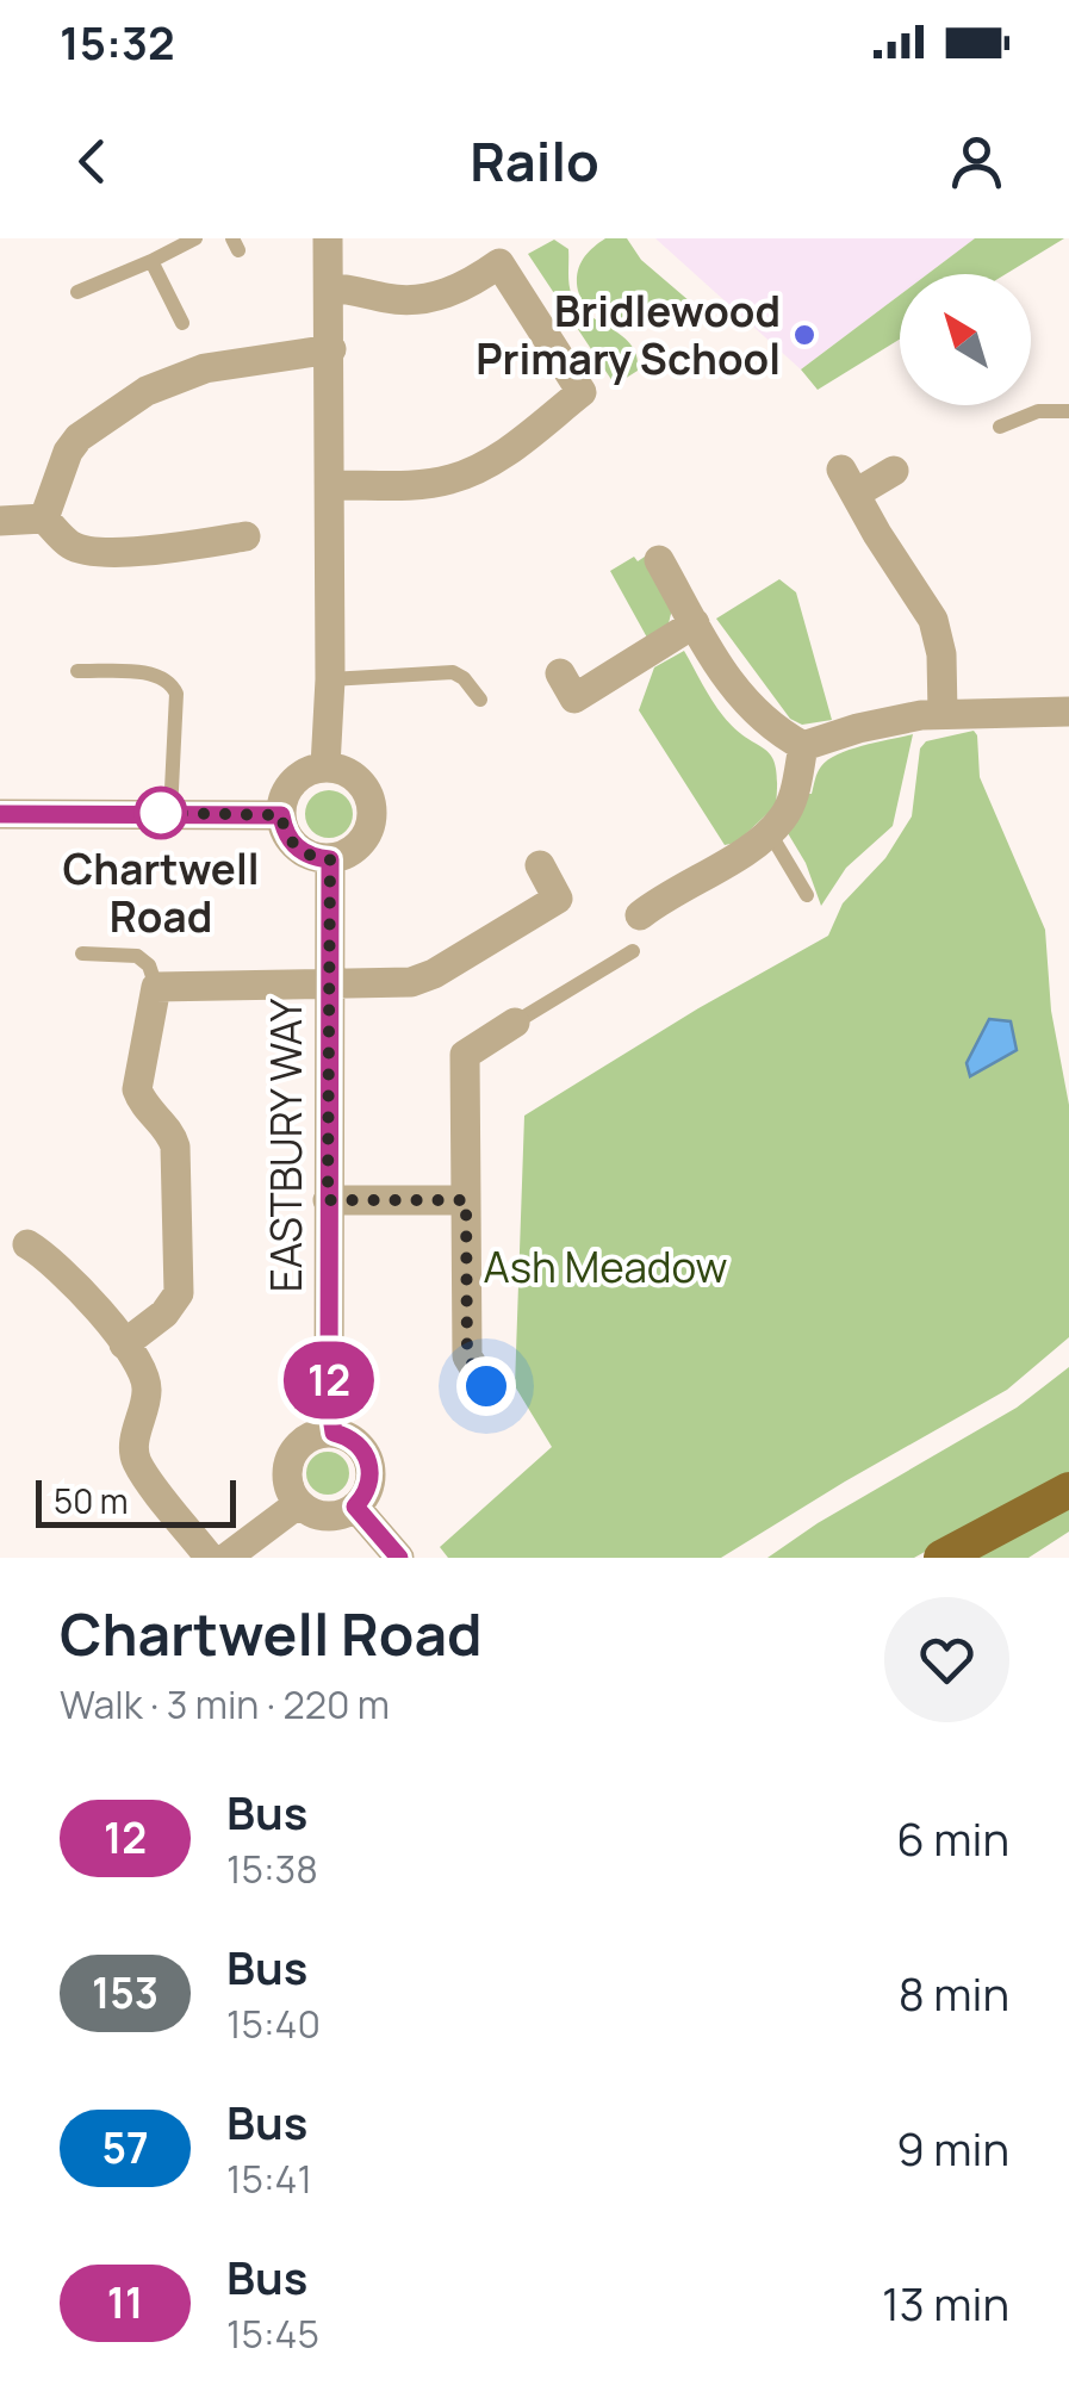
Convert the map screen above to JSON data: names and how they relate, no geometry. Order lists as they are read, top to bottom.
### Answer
{
  "streets": {
    "street": ["EASTBURY WAY"]
  },
  "parks": ["Ash Meadow"],
  "places": ["Bridlewood Primary School", "Chartwell Road"],
  "lines": ["bus line 12"],
  "scale_bar": "50 m",
  "north": "top left",
  "page": {
    "status": "15:32",
    "header": "Railo",
    "on_map": "12",
    "scale": "50 m",
    "heading": ["Chartwell Road", "Walk · 3 min · 220 m"],
    "list": [
      {
        "mark": "12",
        "name": "Bus",
        "note": "15:38",
        "value": "6 min"
      },
      {
        "mark": "153",
        "name": "Bus",
        "note": "15:40",
        "value": "8 min"
      },
      {
        "mark": "57",
        "name": "Bus",
        "note": "15:41",
        "value": "9 min"
      },
      {
        "mark": "11",
        "name": "Bus",
        "note": "15:45",
        "value": "13 min"
      }
    ]
  }
}
